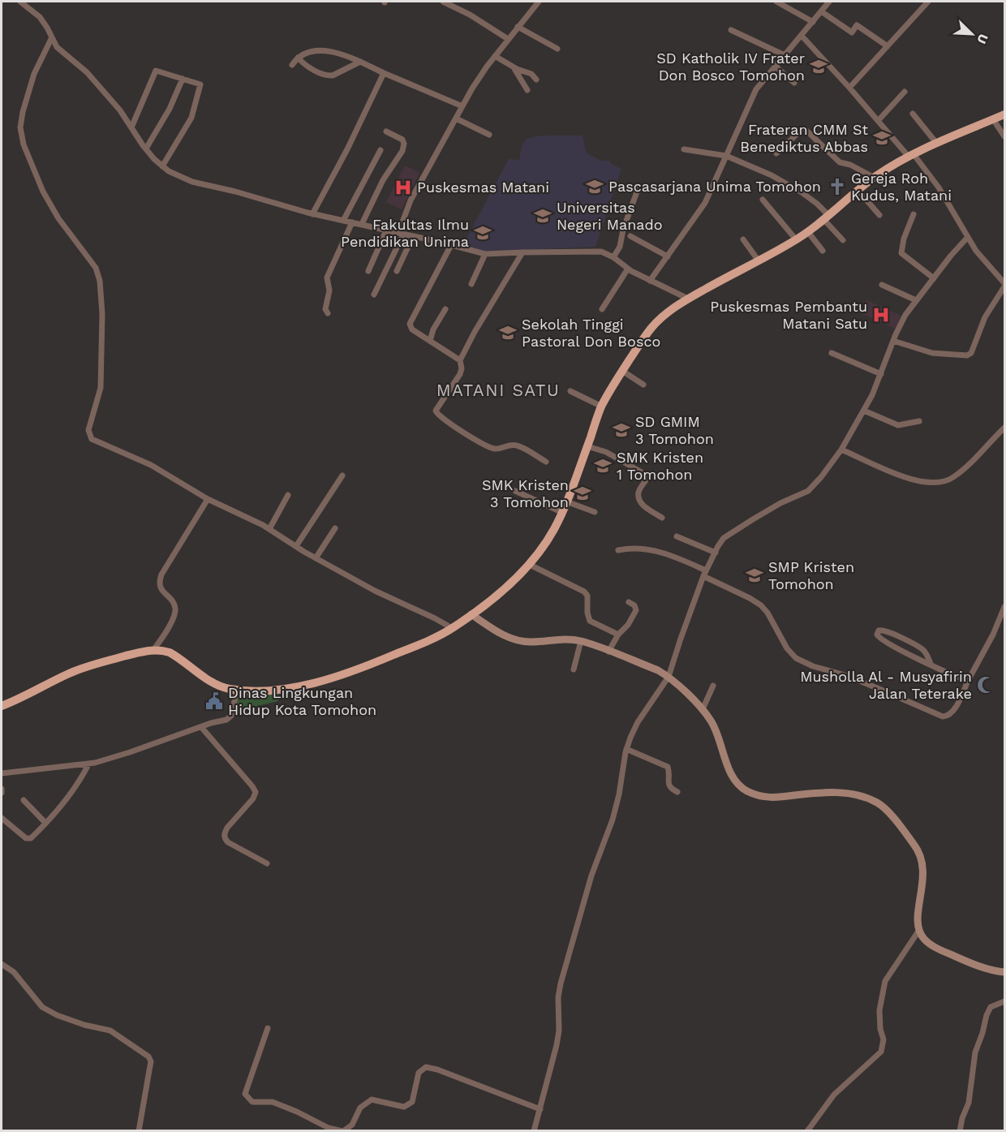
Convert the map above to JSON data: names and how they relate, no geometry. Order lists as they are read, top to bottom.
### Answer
{
  "districts": ["MATANI SATU"],
  "places": {
    "school or university": [
      "SD Katholik IV Frater Don Bosco Tomohon",
      "Frateran CMM St Benediktus Abbas",
      "Pascasarjana Unima Tomohon",
      "Universitas Negeri Manado",
      "Fakultas Ilmu Pendidikan Unima",
      "Sekolah Tinggi Pastoral Don Bosco",
      "SD GMIM 3 Tomohon",
      "SMK Kristen 1 Tomohon",
      "SMK Kristen 3 Tomohon",
      "SMP Kristen Tomohon"
    ],
    "church": ["Gereja Roh Kudus, Matani"],
    "hospital": ["Puskesmas Matani", "Puskesmas Pembantu Matani Satu"],
    "mosque": ["Musholla Al - Musyafirin Jalan Teterake"],
    "public building": ["Dinas Lingkungan Hidup Kota Tomohon"]
  },
  "north": "bottom right"
}
